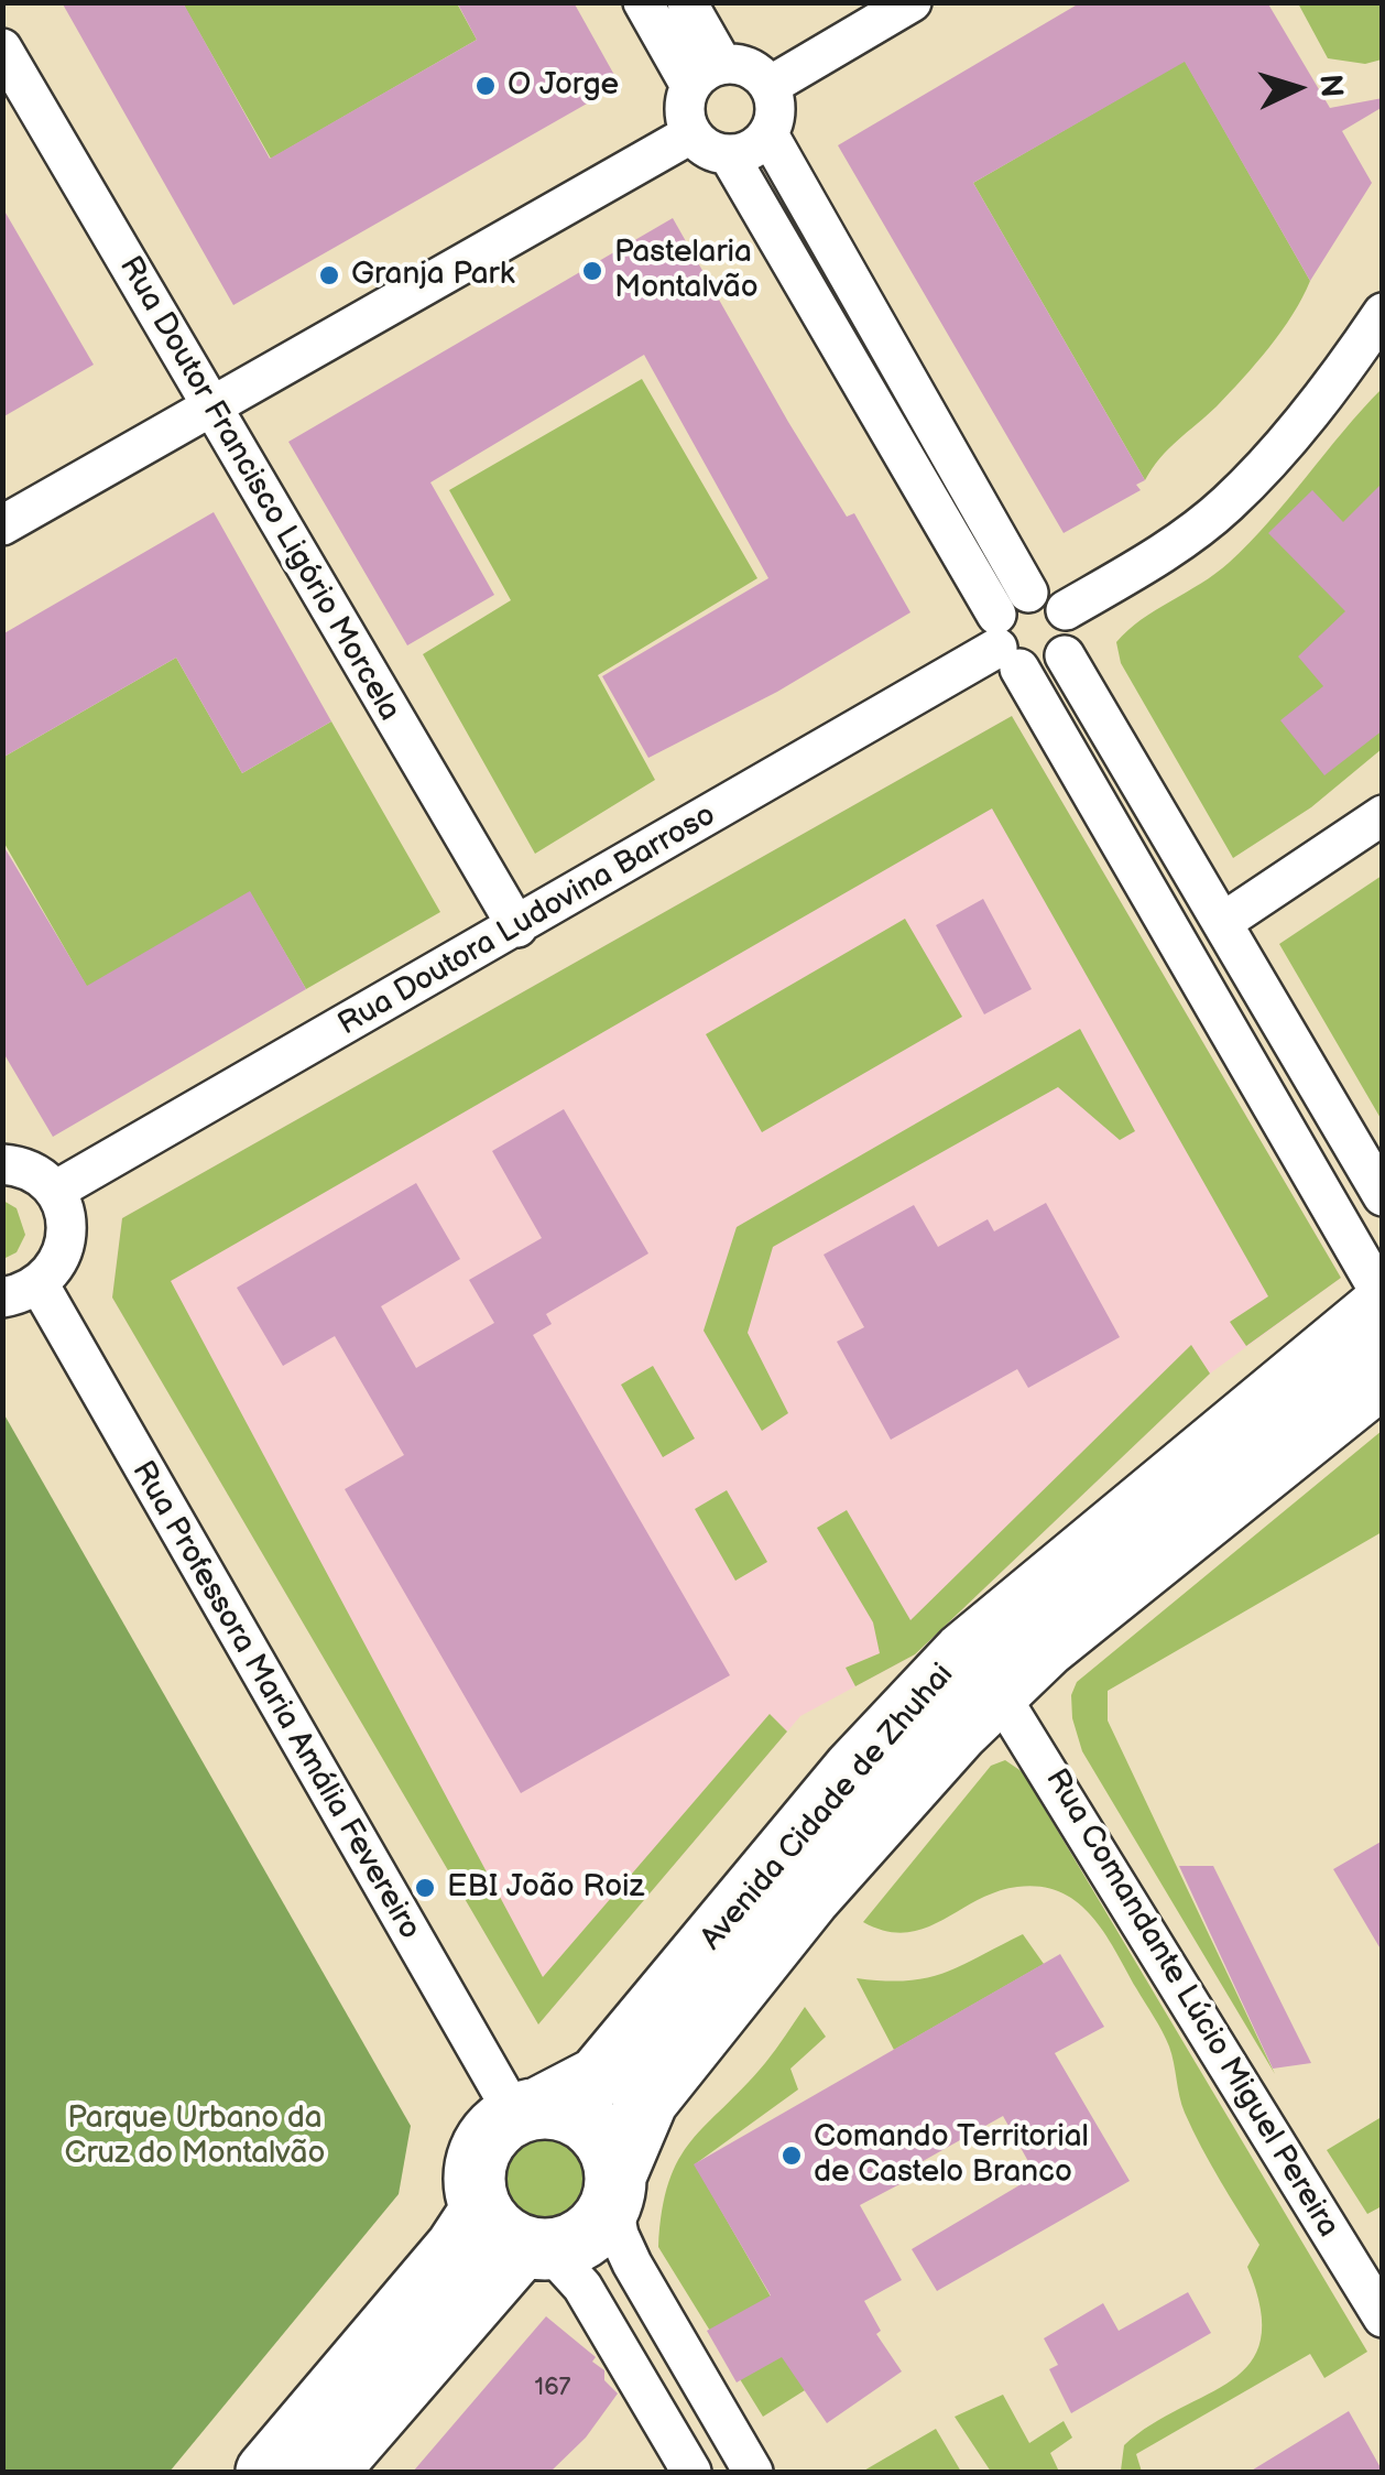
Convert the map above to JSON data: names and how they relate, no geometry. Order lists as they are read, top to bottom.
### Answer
{
  "streets": {
    "main road": ["Avenida Cidade de Zhuhai"],
    "street": [
      "Rua Doutor Francisco Ligório Morcela",
      "Rua Doutora Ludovina Barroso",
      "Rua Professora Maria Amália Fevereiro",
      "Rua Comandante Lúcio Miguel Pereira"
    ]
  },
  "crossings": [
    ["Rua Doutor Francisco Ligório Morcela", "Rua Doutora Ludovina Barroso"],
    ["Rua Professora Maria Amália Fevereiro", "Avenida Cidade de Zhuhai"],
    ["Avenida Cidade de Zhuhai", "Rua Comandante Lúcio Miguel Pereira"]
  ],
  "parks": ["Parque Urbano da Cruz do Montalvão"],
  "places": [
    "O Jorge",
    "Pastelaria Montalvão",
    "Granja Park",
    "EBI João Roiz",
    "Comando Territorial de Castelo Branco"
  ],
  "house_numbers": ["167"],
  "north": "right"
}
